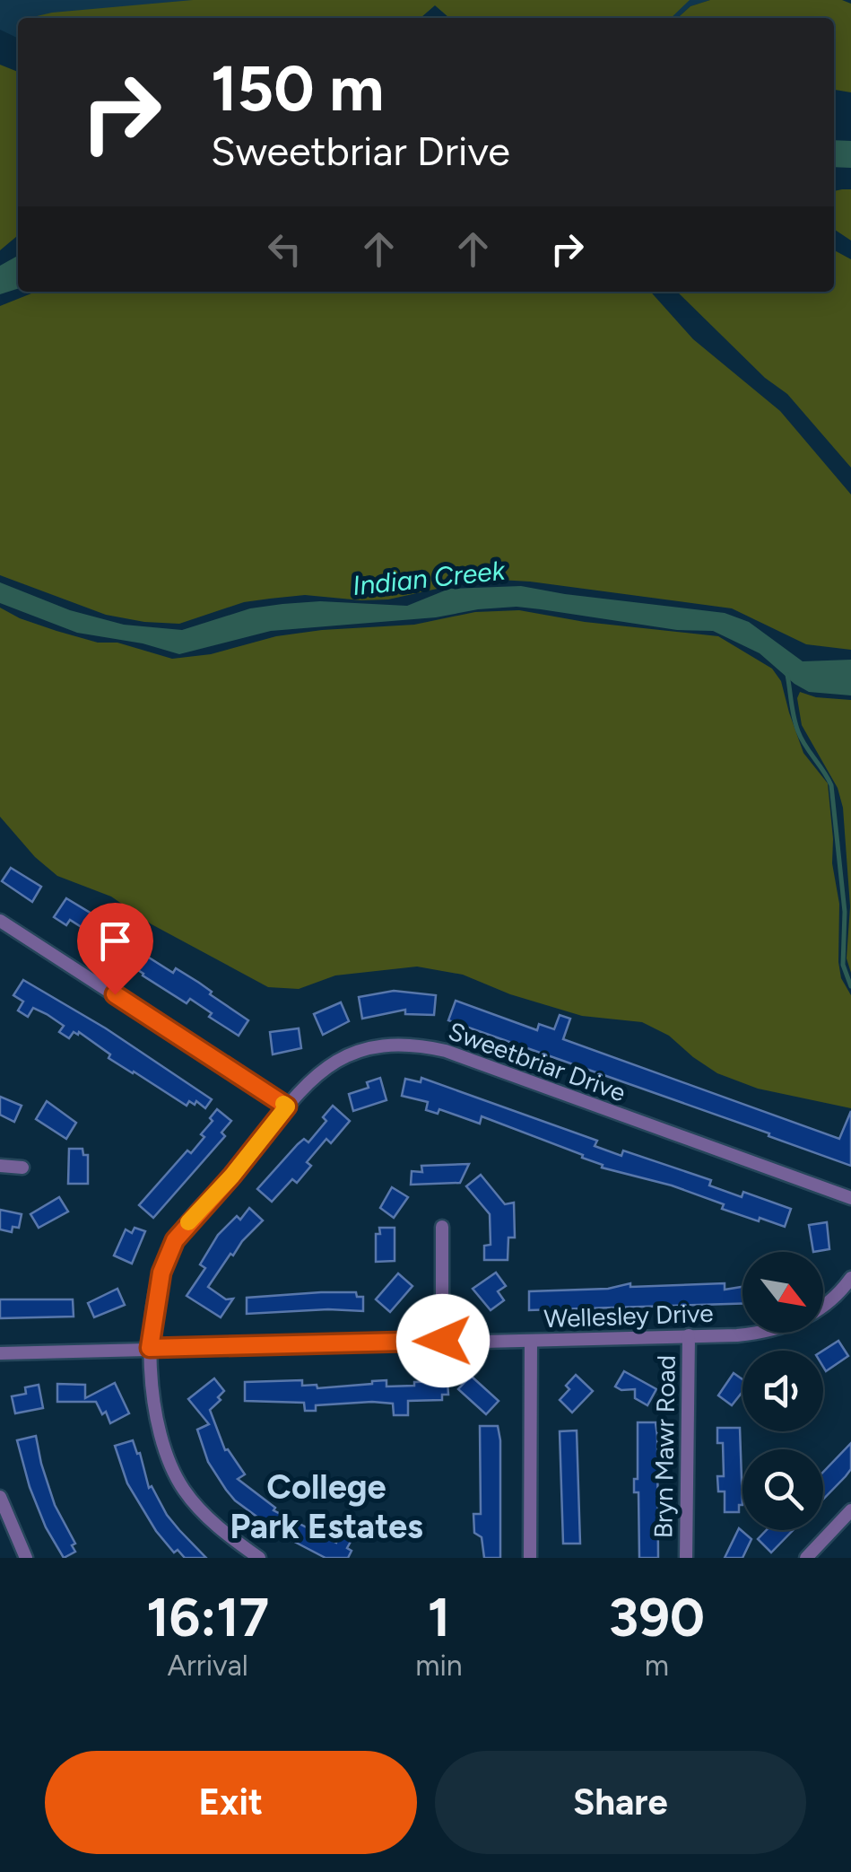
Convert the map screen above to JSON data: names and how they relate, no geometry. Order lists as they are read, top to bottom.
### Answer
{
  "streets": {
    "street": ["Sweetbriar Drive", "Wellesley Drive", "Bryn Mawr Road"]
  },
  "crossings": [
    ["Sweetbriar Drive", "Wellesley Drive"],
    ["Wellesley Drive", "Bryn Mawr Road"]
  ],
  "districts": ["College Park Estates"],
  "water": ["Indian Creek"],
  "north": "bottom right",
  "page": {
    "turn": ["150 m", "Sweetbriar Drive"],
    "eta": [
      "16:17",
      "Arrival",
      "1",
      "min",
      "390",
      "m"
    ],
    "buttons": ["Exit", "Share"]
  }
}
